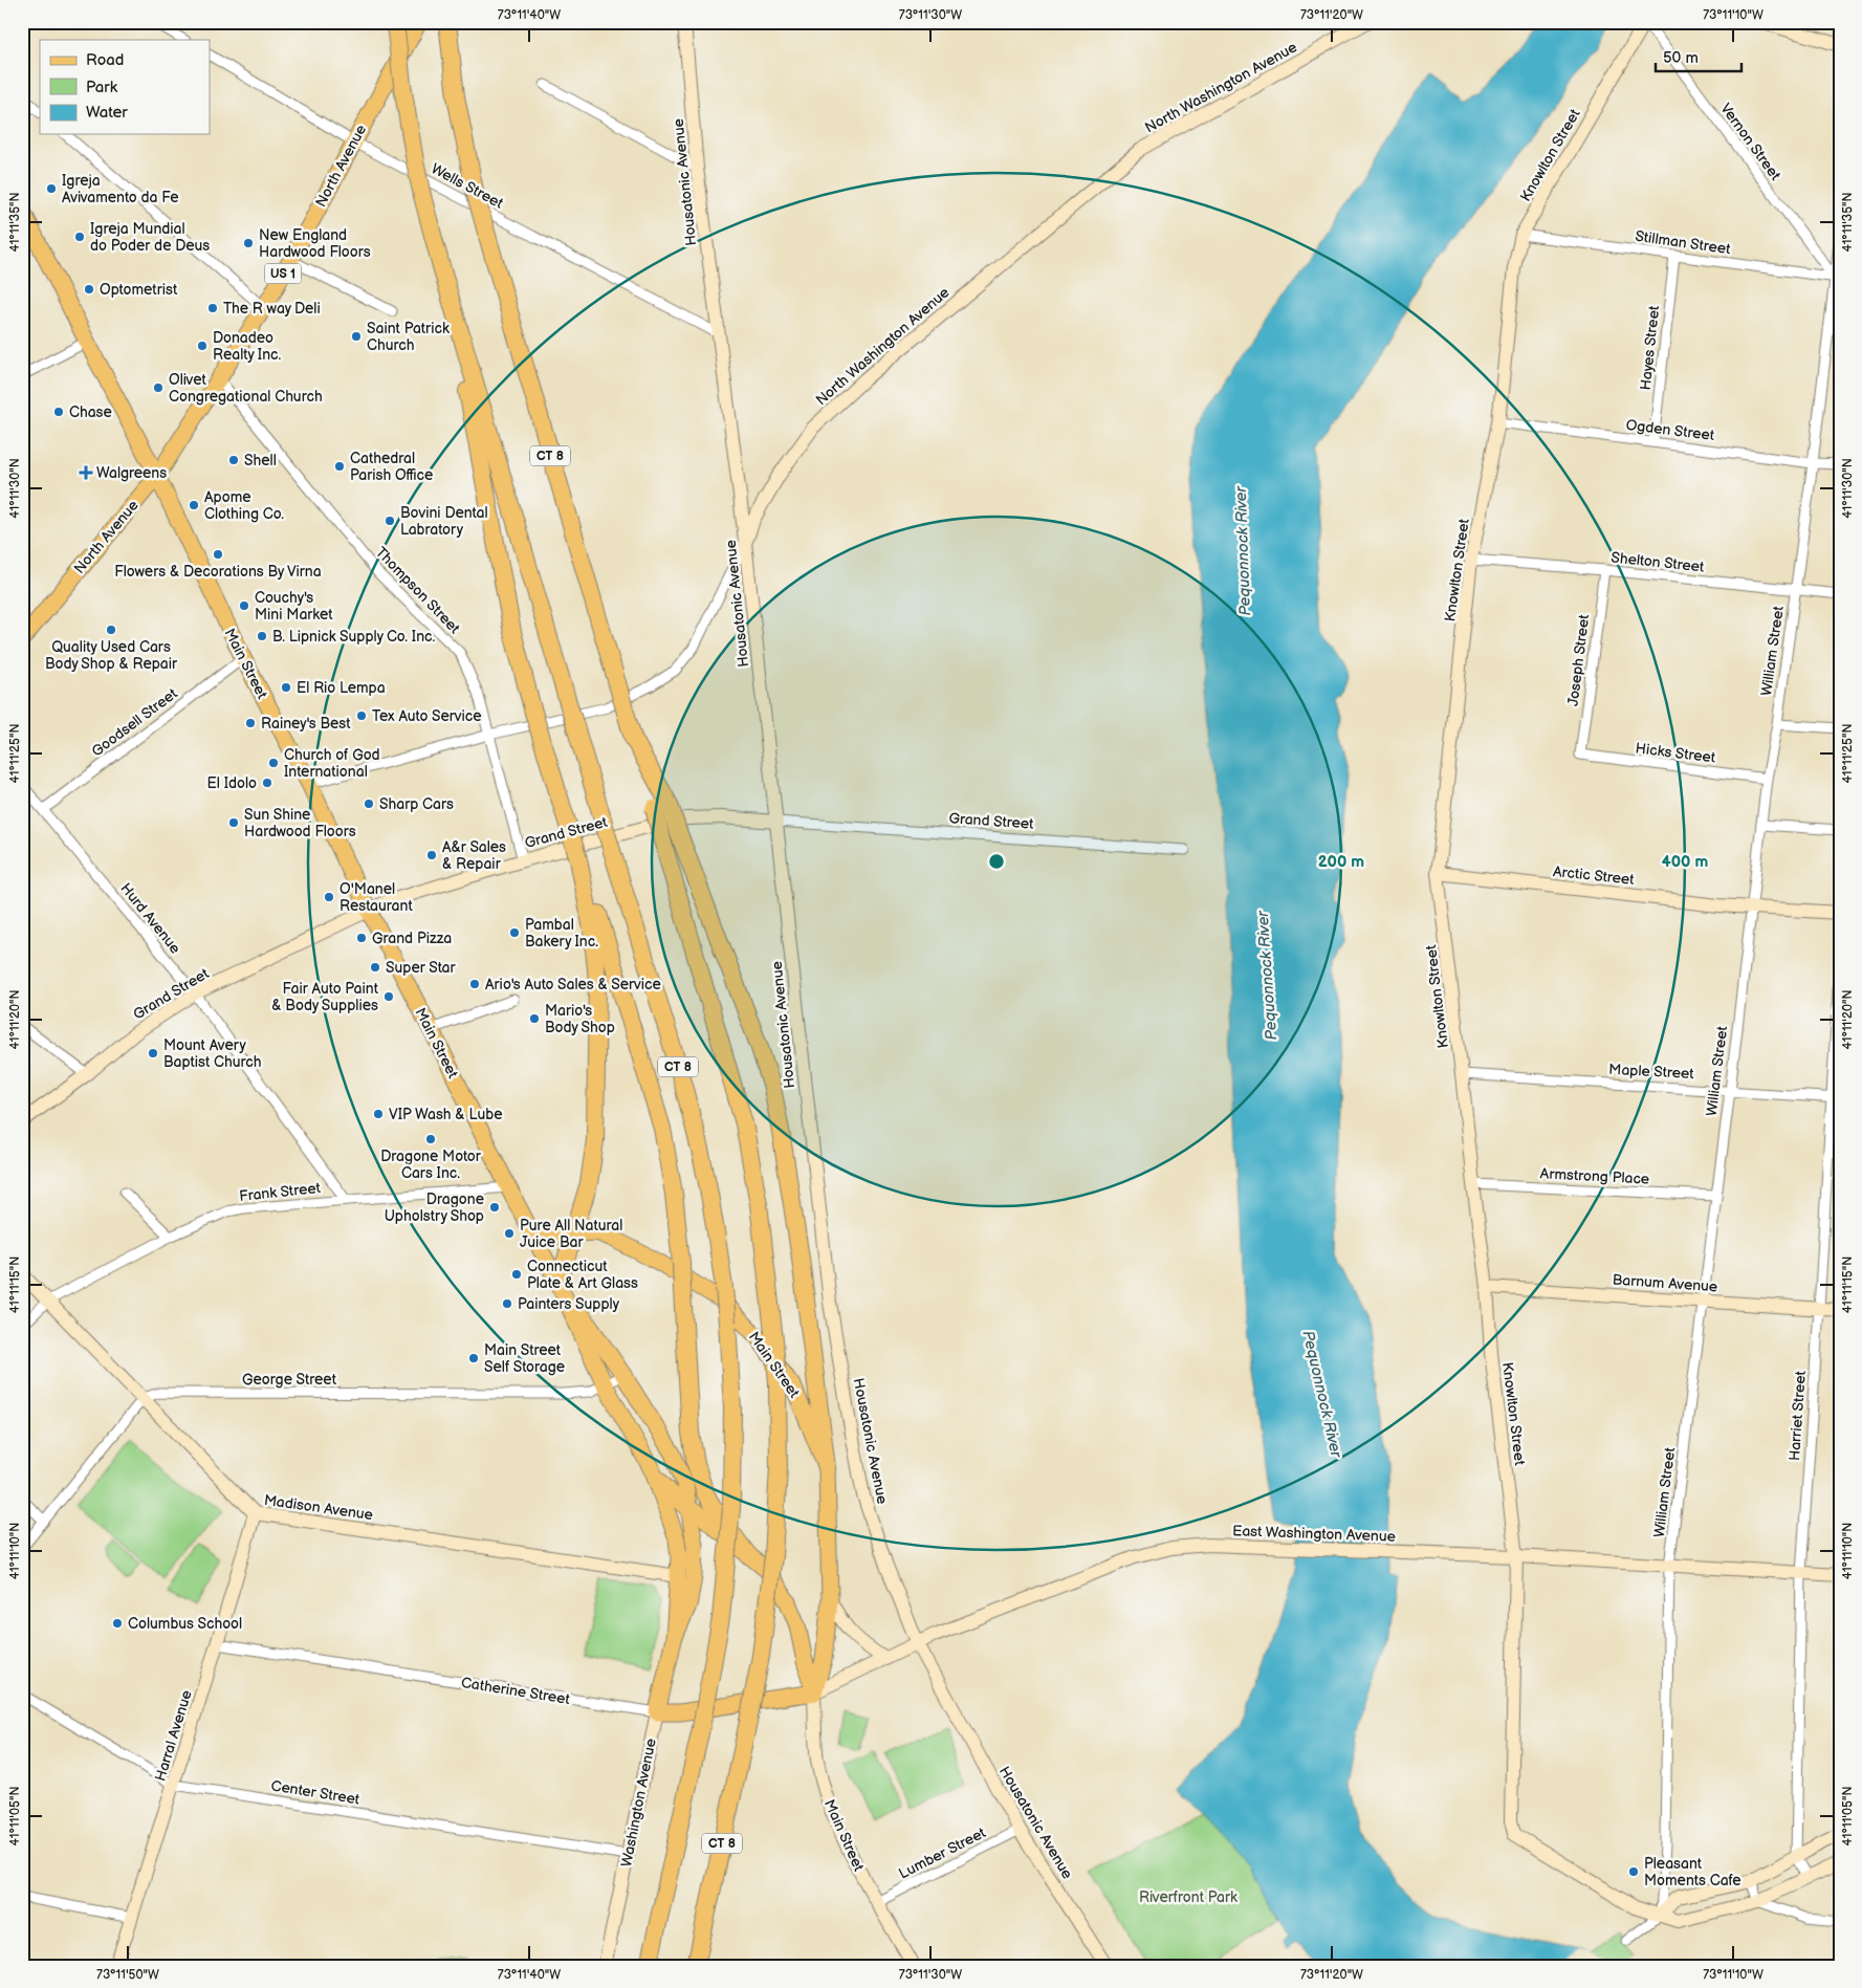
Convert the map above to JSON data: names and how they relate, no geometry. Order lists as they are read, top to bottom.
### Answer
{
  "streets": {
    "highway": ["CT 8"],
    "main road": [
      "North Washington Avenue",
      "Knowlton Street",
      "North Avenue",
      "Housatonic Avenue",
      "US 1",
      "Main Street",
      "Grand Street",
      "Arctic Street",
      "Barnum Avenue",
      "Madison Avenue",
      "East Washington Avenue",
      "Catherine Street",
      "Harral Avenue",
      "Washington Avenue"
    ],
    "street": [
      "Vernon Street",
      "Wells Street",
      "Stillman Street",
      "Hayes Street",
      "Ogden Street",
      "Shelton Street",
      "Thompson Street",
      "William Street",
      "Joseph Street",
      "Goodsell Street",
      "Hicks Street",
      "Hurd Avenue",
      "Maple Street",
      "Armstrong Place",
      "Frank Street",
      "George Street",
      "Harriet Street",
      "Center Street",
      "Lumber Street"
    ]
  },
  "crossings": [
    ["North Washington Avenue", "Housatonic Avenue"],
    ["North Washington Avenue", "Thompson Street"],
    ["North Washington Avenue", "Main Street"],
    ["Vernon Street", "Knowlton Street"],
    ["Vernon Street", "Stillman Street"],
    ["Vernon Street", "William Street"],
    ["Knowlton Street", "Stillman Street"],
    ["Knowlton Street", "Ogden Street"],
    ["Knowlton Street", "Shelton Street"],
    ["Knowlton Street", "William Street"],
    ["Knowlton Street", "Arctic Street"],
    ["Knowlton Street", "Maple Street"],
    ["Knowlton Street", "Armstrong Place"],
    ["Knowlton Street", "Barnum Avenue"],
    ["Knowlton Street", "East Washington Avenue"],
    ["North Avenue", "Wells Street"],
    ["North Avenue", "Thompson Street"],
    ["North Avenue", "Main Street"],
    ["Housatonic Avenue", "Wells Street"],
    ["Housatonic Avenue", "Grand Street"],
    ["Housatonic Avenue", "East Washington Avenue"],
    ["Housatonic Avenue", "Lumber Street"],
    ["Stillman Street", "Hayes Street"],
    ["Stillman Street", "William Street"],
    ["Hayes Street", "Ogden Street"],
    ["Ogden Street", "William Street"],
    ["Shelton Street", "William Street"],
    ["Shelton Street", "Joseph Street"],
    ["Thompson Street", "Grand Street"],
    ["William Street", "Hicks Street"],
    ["William Street", "Arctic Street"],
    ["William Street", "Maple Street"],
    ["William Street", "Armstrong Place"],
    ["William Street", "Barnum Avenue"],
    ["William Street", "East Washington Avenue"],
    ["Joseph Street", "Hicks Street"],
    ["Main Street", "Goodsell Street"],
    ["Main Street", "Grand Street"],
    ["Main Street", "Frank Street"],
    ["Main Street", "George Street"],
    ["Main Street", "Madison Avenue"],
    ["Main Street", "East Washington Avenue"],
    ["Main Street", "Catherine Street"],
    ["Main Street", "Washington Avenue"],
    ["Main Street", "Lumber Street"],
    ["Goodsell Street", "Hurd Avenue"],
    ["Grand Street", "Hurd Avenue"],
    ["Hurd Avenue", "Frank Street"],
    ["Maple Street", "Harriet Street"],
    ["Frank Street", "Madison Avenue"],
    ["Barnum Avenue", "Harriet Street"],
    ["George Street", "Madison Avenue"],
    ["Harriet Street", "East Washington Avenue"],
    ["Madison Avenue", "Harral Avenue"],
    ["Madison Avenue", "Washington Avenue"],
    ["East Washington Avenue", "Catherine Street"],
    ["Catherine Street", "Harral Avenue"],
    ["Catherine Street", "Washington Avenue"],
    ["Harral Avenue", "Center Street"],
    ["Center Street", "Washington Avenue"]
  ],
  "water": ["Pequonnock River"],
  "parks": ["Riverfront Park"],
  "places": {
    "other": [
      "Igreja Avivamento da Fe",
      "Igreja Mundial do Poder de Deus",
      "New England Hardwood Floors",
      "Optometrist",
      "The R way Deli",
      "Saint Patrick Church",
      "Donadeo Realty Inc.",
      "Olivet Congregational Church",
      "Chase",
      "Shell",
      "Cathedral Parish Office",
      "Apome Clothing Co.",
      "Bovini Dental Labratory",
      "Flowers & Decorations By Virna",
      "Couchy's Mini Market",
      "Quality Used Cars Body Shop & Repair",
      "B. Lipnick Supply Co. Inc.",
      "El Rio Lempa",
      "Tex Auto Service",
      "Rainey's Best",
      "Church of God International",
      "El Idolo",
      "Sharp Cars",
      "Sun Shine Hardwood Floors",
      "A&r Sales & Repair",
      "O'Manel Restaurant",
      "Pambal Bakery Inc.",
      "Grand Pizza",
      "Super Star",
      "Ario's Auto Sales & Service",
      "Fair Auto Paint & Body Supplies",
      "Mario's Body Shop",
      "Mount Avery Baptist Church",
      "VIP Wash & Lube",
      "Dragone Motor Cars Inc.",
      "Dragone Upholstry Shop",
      "Pure All Natural Juice Bar",
      "Connecticut Plate & Art Glass",
      "Painters Supply",
      "Main Street Self Storage",
      "Columbus School",
      "Pleasant Moments Cafe"
    ],
    "health": ["Walgreens"]
  },
  "legend": ["Road", "Park", "Water"],
  "scale_bar": "50 m",
  "coordinates": [
    "73°11'40\"W",
    "73°11'30\"W",
    "73°11'20\"W",
    "73°11'10\"W",
    "41°11'35\"N",
    "41°11'30\"N",
    "41°11'25\"N",
    "41°11'20\"N",
    "41°11'15\"N",
    "41°11'10\"N",
    "41°11'05\"N",
    "73°11'50\"W"
  ],
  "rings": ["200 m", "400 m"]
}
